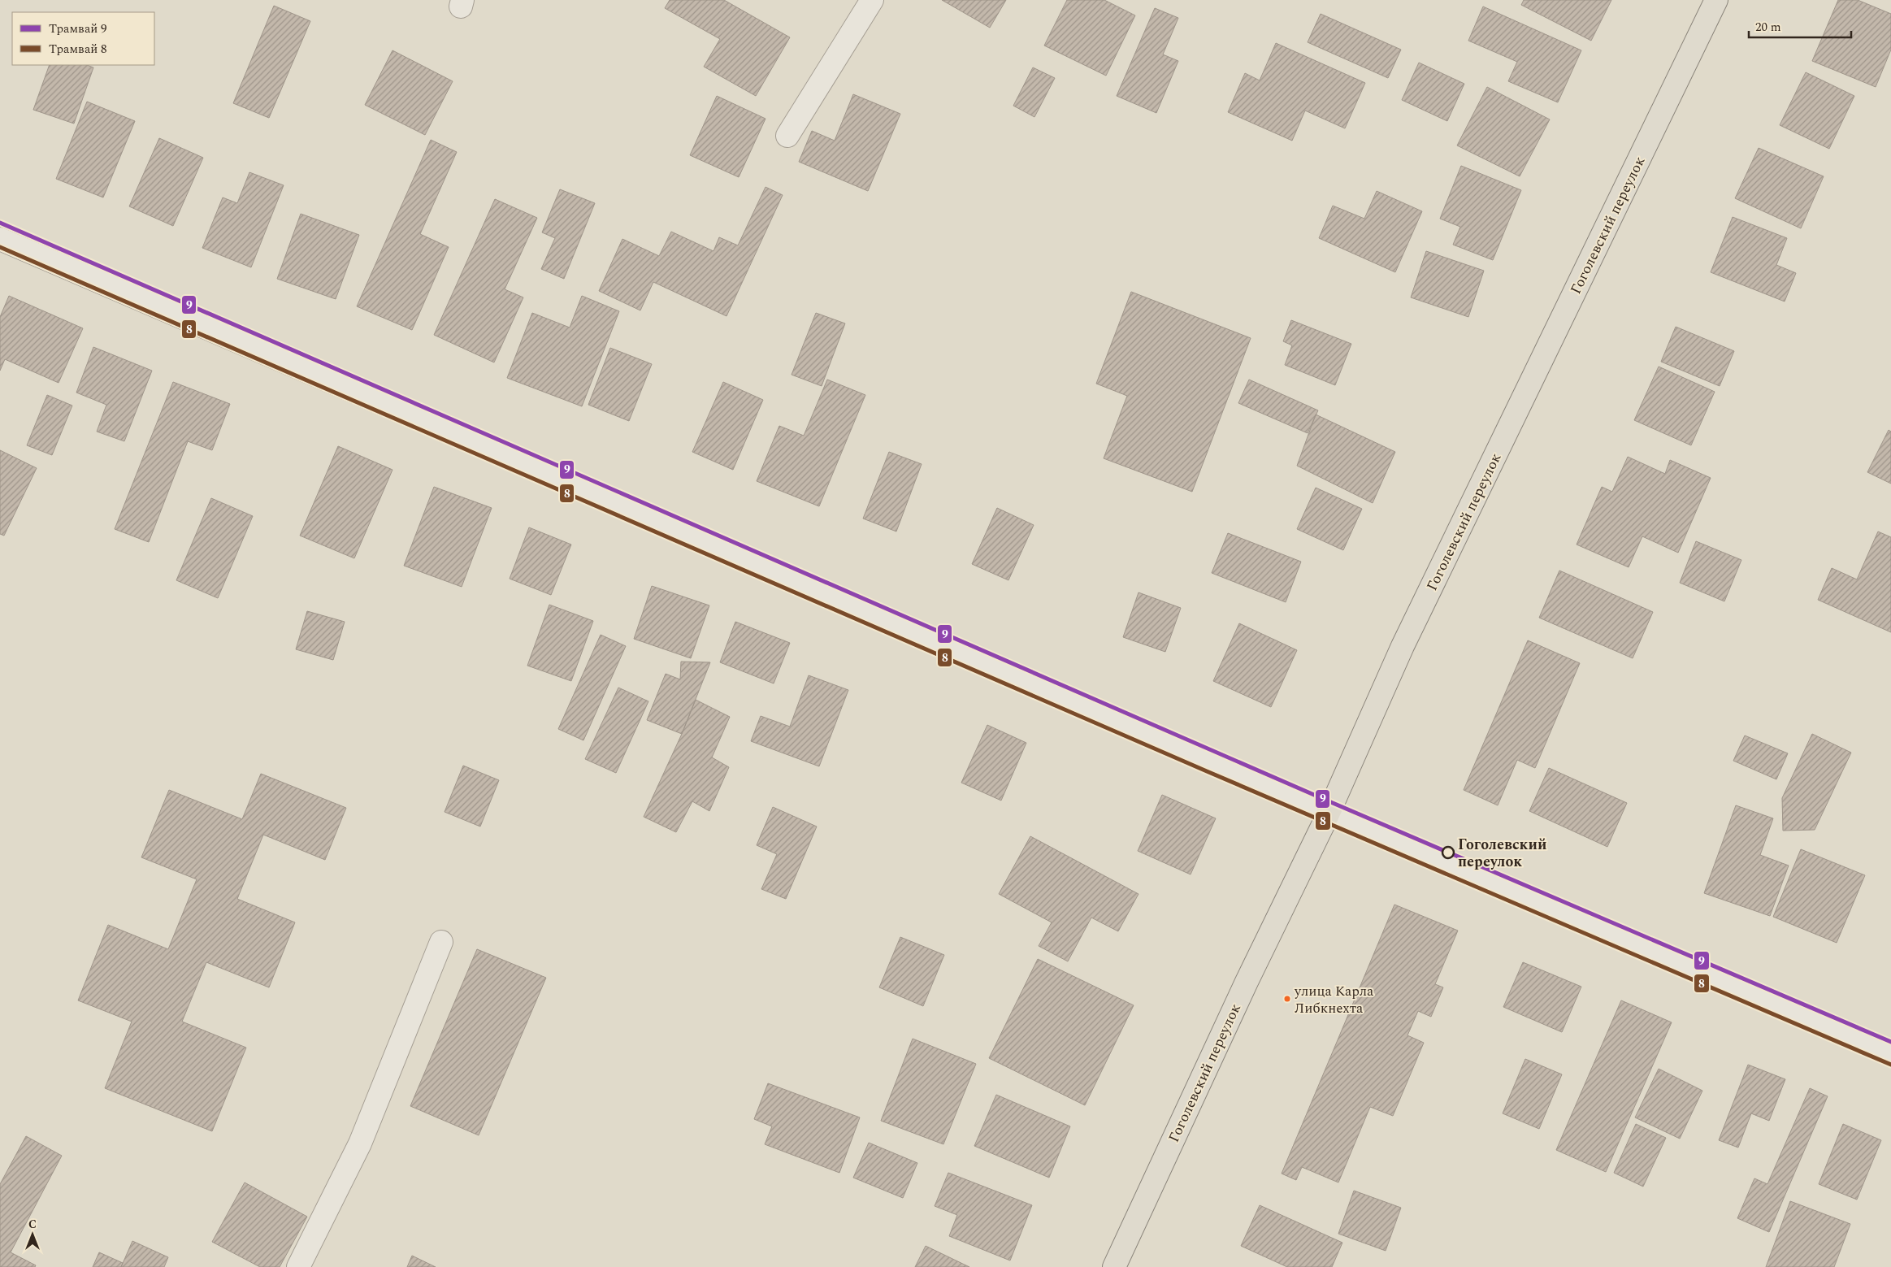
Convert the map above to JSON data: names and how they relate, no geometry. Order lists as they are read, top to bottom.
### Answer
{
  "streets": {
    "main road": ["Гоголевский переулок"]
  },
  "places": ["Гоголевский переулок", "улица Карла Либкнехта"],
  "lines": ["tram line 9", "tram line 8"],
  "legend": ["Трамвай 9", "Трамвай 8"],
  "scale_bar": "20 m",
  "north": "top"
}
